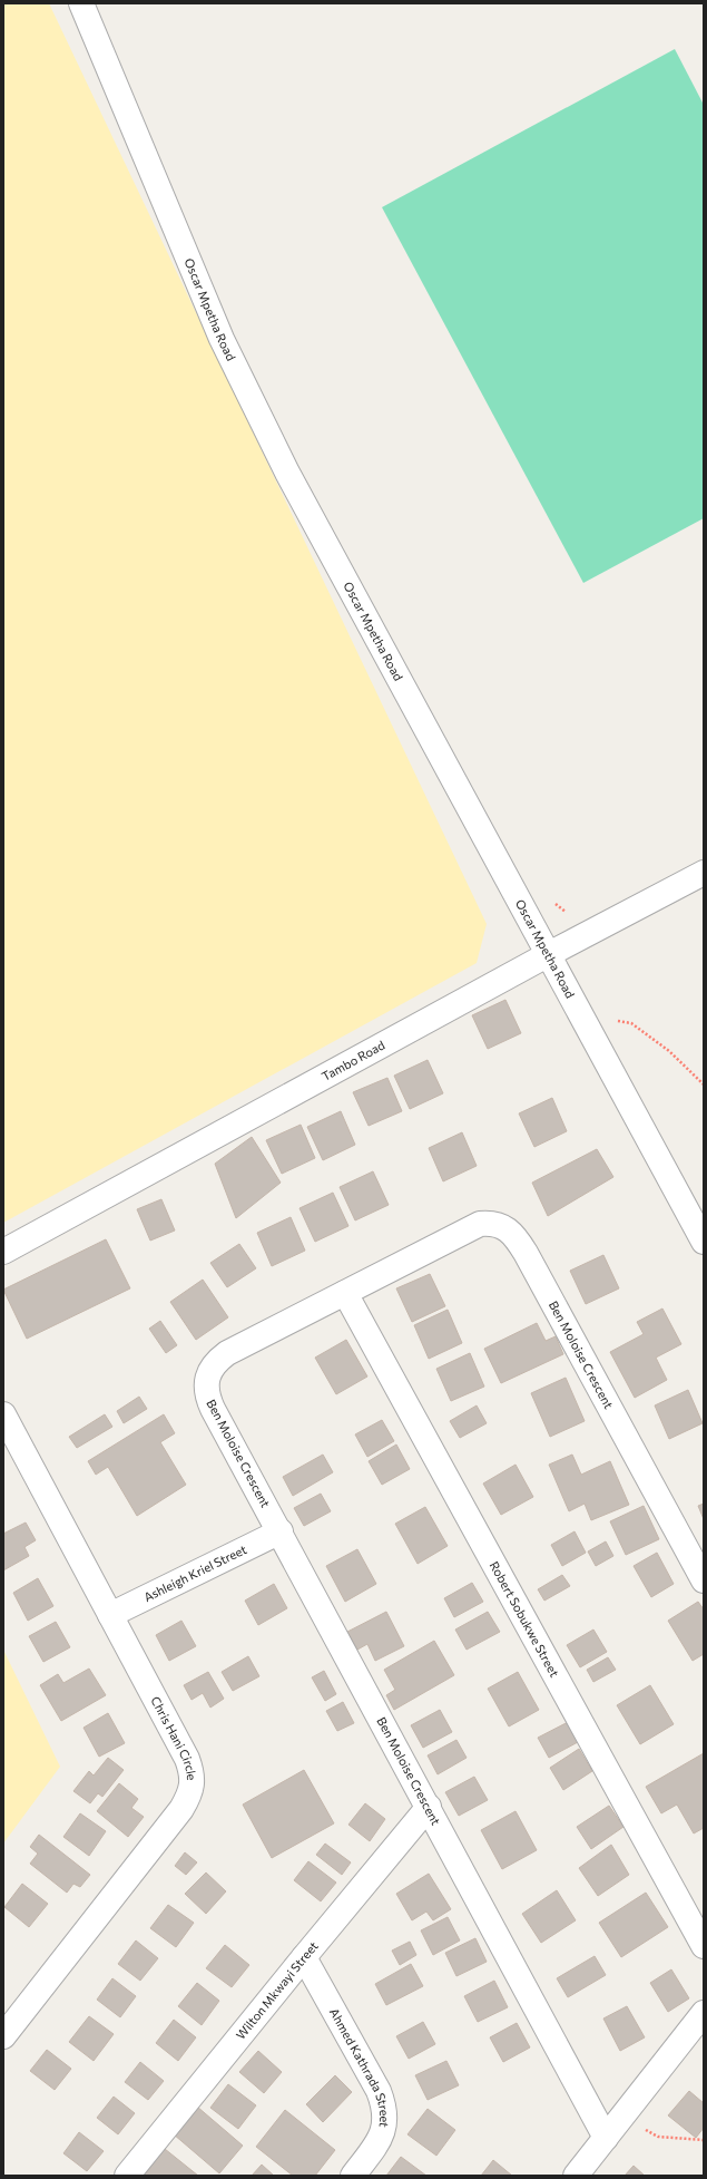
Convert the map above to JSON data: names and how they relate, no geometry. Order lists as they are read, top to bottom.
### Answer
{
  "streets": {
    "street": [
      "Oscar Mpetha Road",
      "Tambo Road",
      "Ben Moloise Crescent",
      "Ashleigh Kriel Street",
      "Robert Sobukwe Street",
      "Chris Hani Circle",
      "Wilton Mkwayi Street",
      "Ahmed Kathrada Street"
    ]
  },
  "crossings": [
    ["Oscar Mpetha Road", "Tambo Road"],
    ["Ben Moloise Crescent", "Ashleigh Kriel Street"],
    ["Ben Moloise Crescent", "Robert Sobukwe Street"],
    ["Ben Moloise Crescent", "Wilton Mkwayi Street"],
    ["Ashleigh Kriel Street", "Chris Hani Circle"],
    ["Wilton Mkwayi Street", "Ahmed Kathrada Street"]
  ]
}
